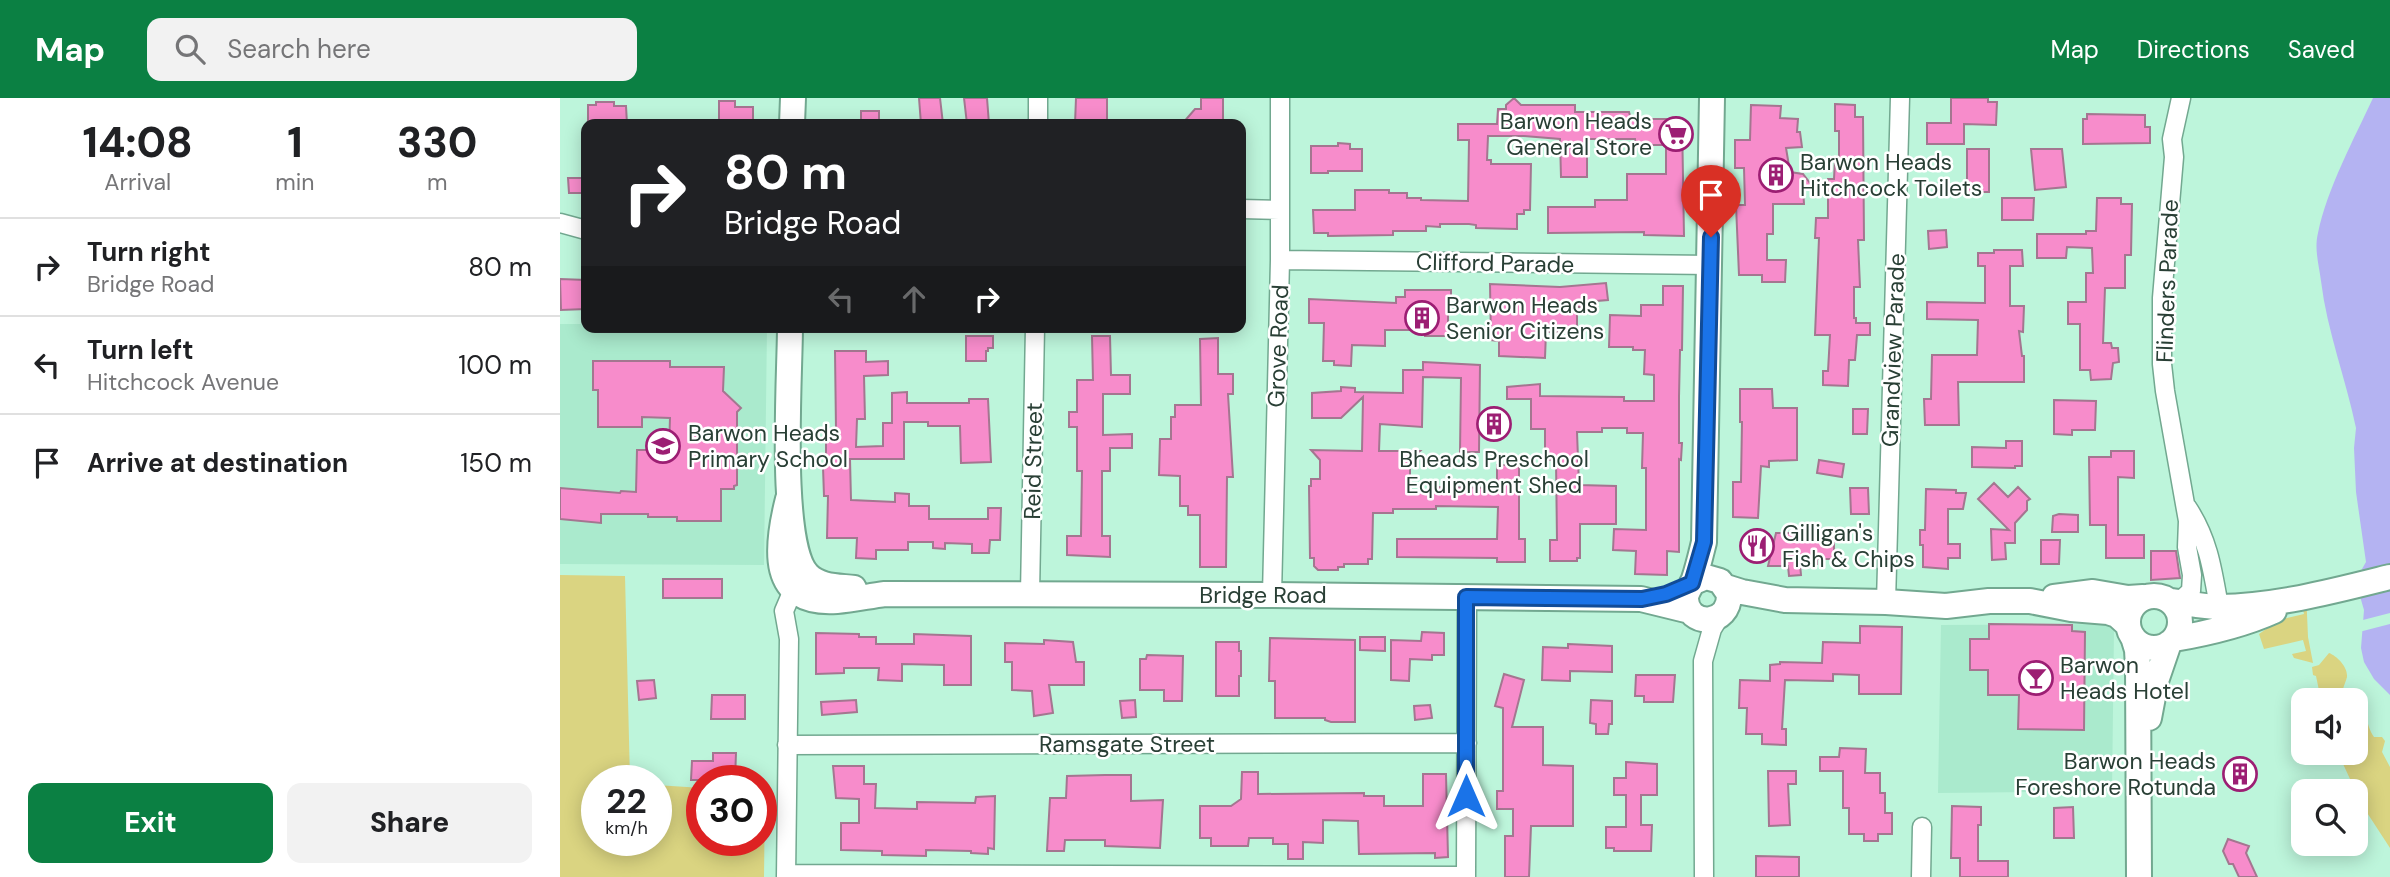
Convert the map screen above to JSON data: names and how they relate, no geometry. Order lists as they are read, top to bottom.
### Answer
{
  "streets": {
    "main road": ["Bridge Road"],
    "street": [
      "Clifford Parade",
      "Flinders Parade",
      "Grove Road",
      "Grandview Parade",
      "Reid Street",
      "Ramsgate Street"
    ]
  },
  "crossings": [
    ["Clifford Parade", "Grove Road"],
    ["Flinders Parade", "Bridge Road"],
    ["Grove Road", "Bridge Road"],
    ["Grandview Parade", "Bridge Road"],
    ["Reid Street", "Bridge Road"]
  ],
  "places": {
    "supermarket": ["Barwon Heads General Store"],
    "building": [
      "Barwon Heads Hitchcock Toilets",
      "Barwon Heads Senior Citizens",
      "Bheads Preschool Equipment Shed",
      "Barwon Heads Foreshore Rotunda"
    ],
    "school or university": ["Barwon Heads Primary School"],
    "restaurant": ["Gilligan's Fish & Chips"],
    "bar": ["Barwon Heads Hotel"]
  },
  "page": {
    "header": "Map",
    "search": "Search here",
    "nav": ["Map", "Directions", "Saved"],
    "eta": [
      "14:08",
      "Arrival",
      "1",
      "min",
      "330",
      "m"
    ],
    "turn": ["80 m", "Bridge Road"],
    "list": [
      {
        "name": "Turn right",
        "note": "Bridge Road",
        "value": "80 m"
      },
      {
        "name": "Turn left",
        "note": "Hitchcock Avenue",
        "value": "100 m"
      },
      {
        "name": "Arrive at destination",
        "value": "150 m"
      }
    ],
    "speed": "22 km/h",
    "limit": "30",
    "buttons": ["Exit", "Share"]
  }
}
